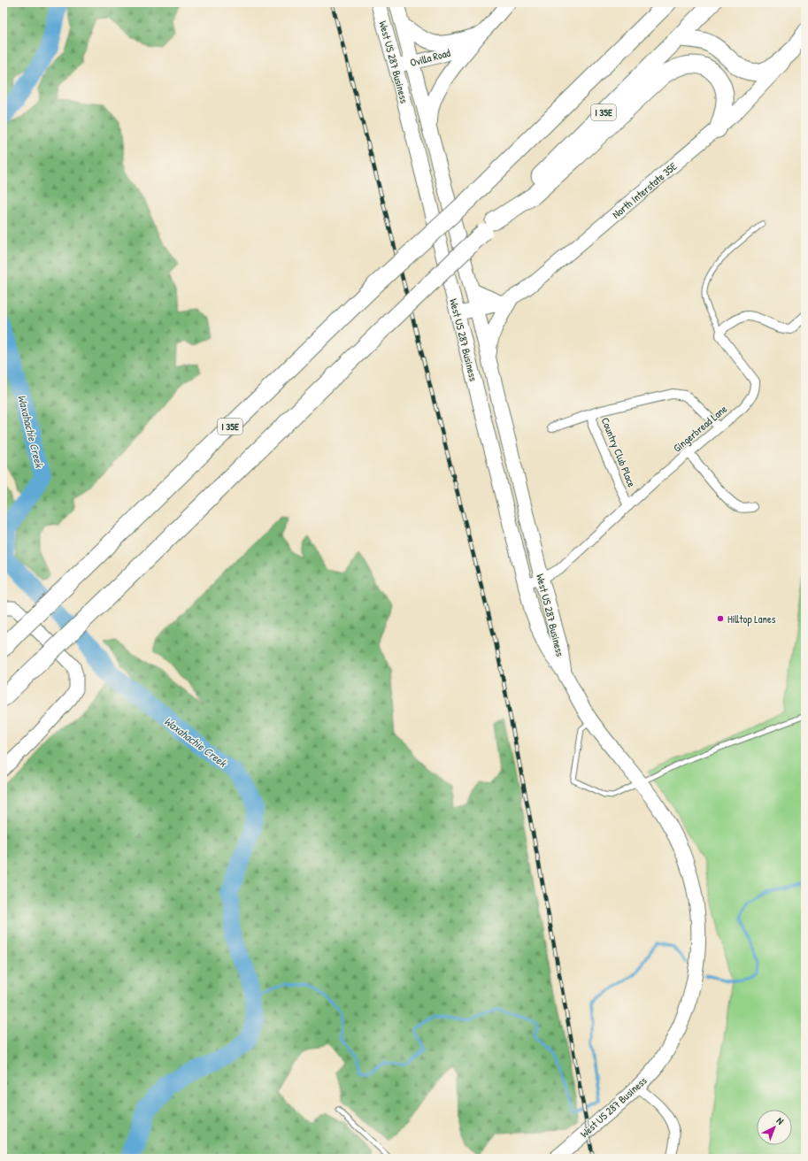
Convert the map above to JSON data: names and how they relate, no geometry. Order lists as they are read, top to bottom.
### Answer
{
  "streets": {
    "highway": ["I 35E"],
    "main road": ["Ovilla Road", "West US 287 Business", "North Interstate 35E"],
    "street": ["Gingerbread Lane", "Country Club Place"]
  },
  "crossings": [
    ["Ovilla Road", "West US 287 Business"],
    ["West US 287 Business", "North Interstate 35E"],
    ["West US 287 Business", "Gingerbread Lane"],
    ["Gingerbread Lane", "Country Club Place"]
  ],
  "water": ["Waxahachie Creek"],
  "places": ["Hilltop Lanes"],
  "north": "top right"
}
